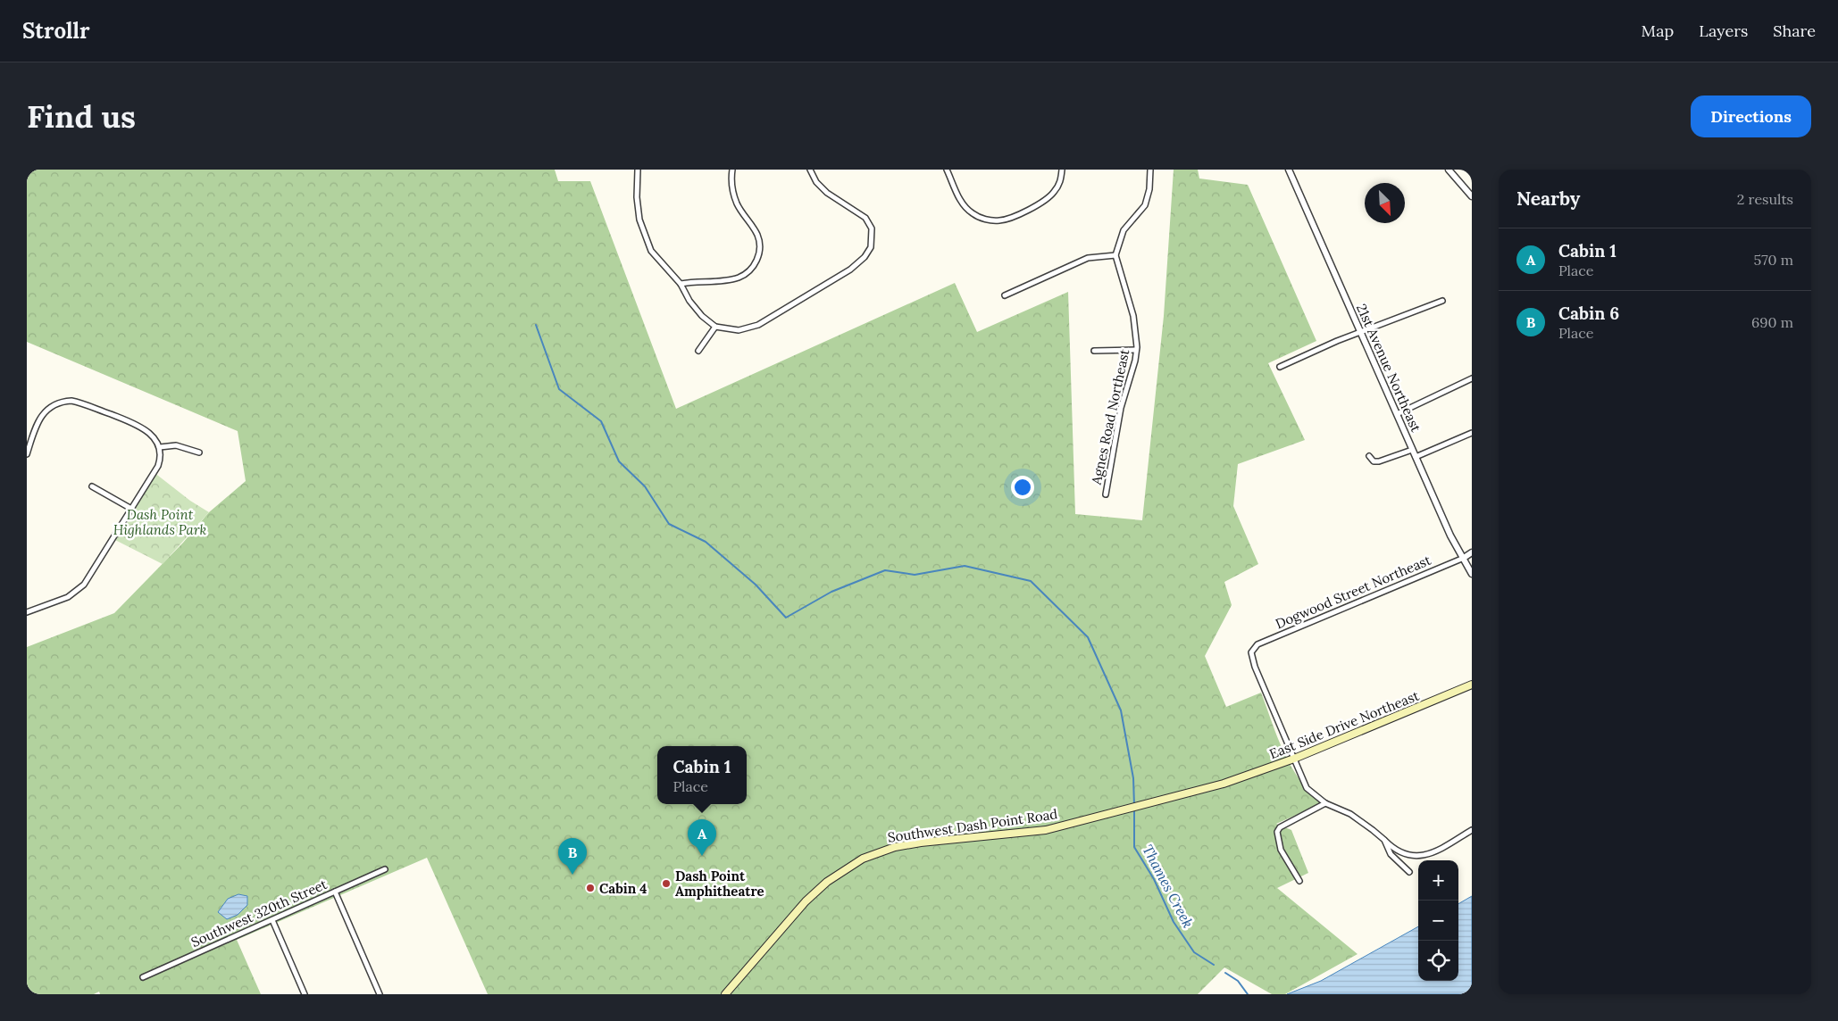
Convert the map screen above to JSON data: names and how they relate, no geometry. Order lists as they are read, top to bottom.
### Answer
{
  "streets": {
    "main road": ["East Side Drive Northeast", "Southwest Dash Point Road"],
    "street": [
      "21st Avenue Northeast",
      "Agnes Road Northeast",
      "Dogwood Street Northeast",
      "Southwest 320th Street"
    ]
  },
  "crossings": [
    ["21st Avenue Northeast", "Dogwood Street Northeast"],
    ["Dogwood Street Northeast", "East Side Drive Northeast"],
    ["East Side Drive Northeast", "Southwest Dash Point Road"]
  ],
  "water": ["Thames Creek"],
  "parks": ["Dash Point Highlands Park"],
  "places": ["Dash Point Amphitheatre", "Cabin 4"],
  "north": "bottom right",
  "page": {
    "header": "Strollr",
    "nav": ["Map", "Layers", "Share"],
    "buttons": "Directions",
    "title": "Find us",
    "heading": ["Nearby", "2 results"],
    "list": [
      {
        "mark": "A",
        "name": "Cabin 1",
        "note": "Place",
        "value": "570 m"
      },
      {
        "mark": "B",
        "name": "Cabin 6",
        "note": "Place",
        "value": "690 m"
      }
    ],
    "popup": ["Cabin 1", "Place"],
    "pins": ["A", "B"],
    "map_buttons": ["+", "−"]
  }
}
